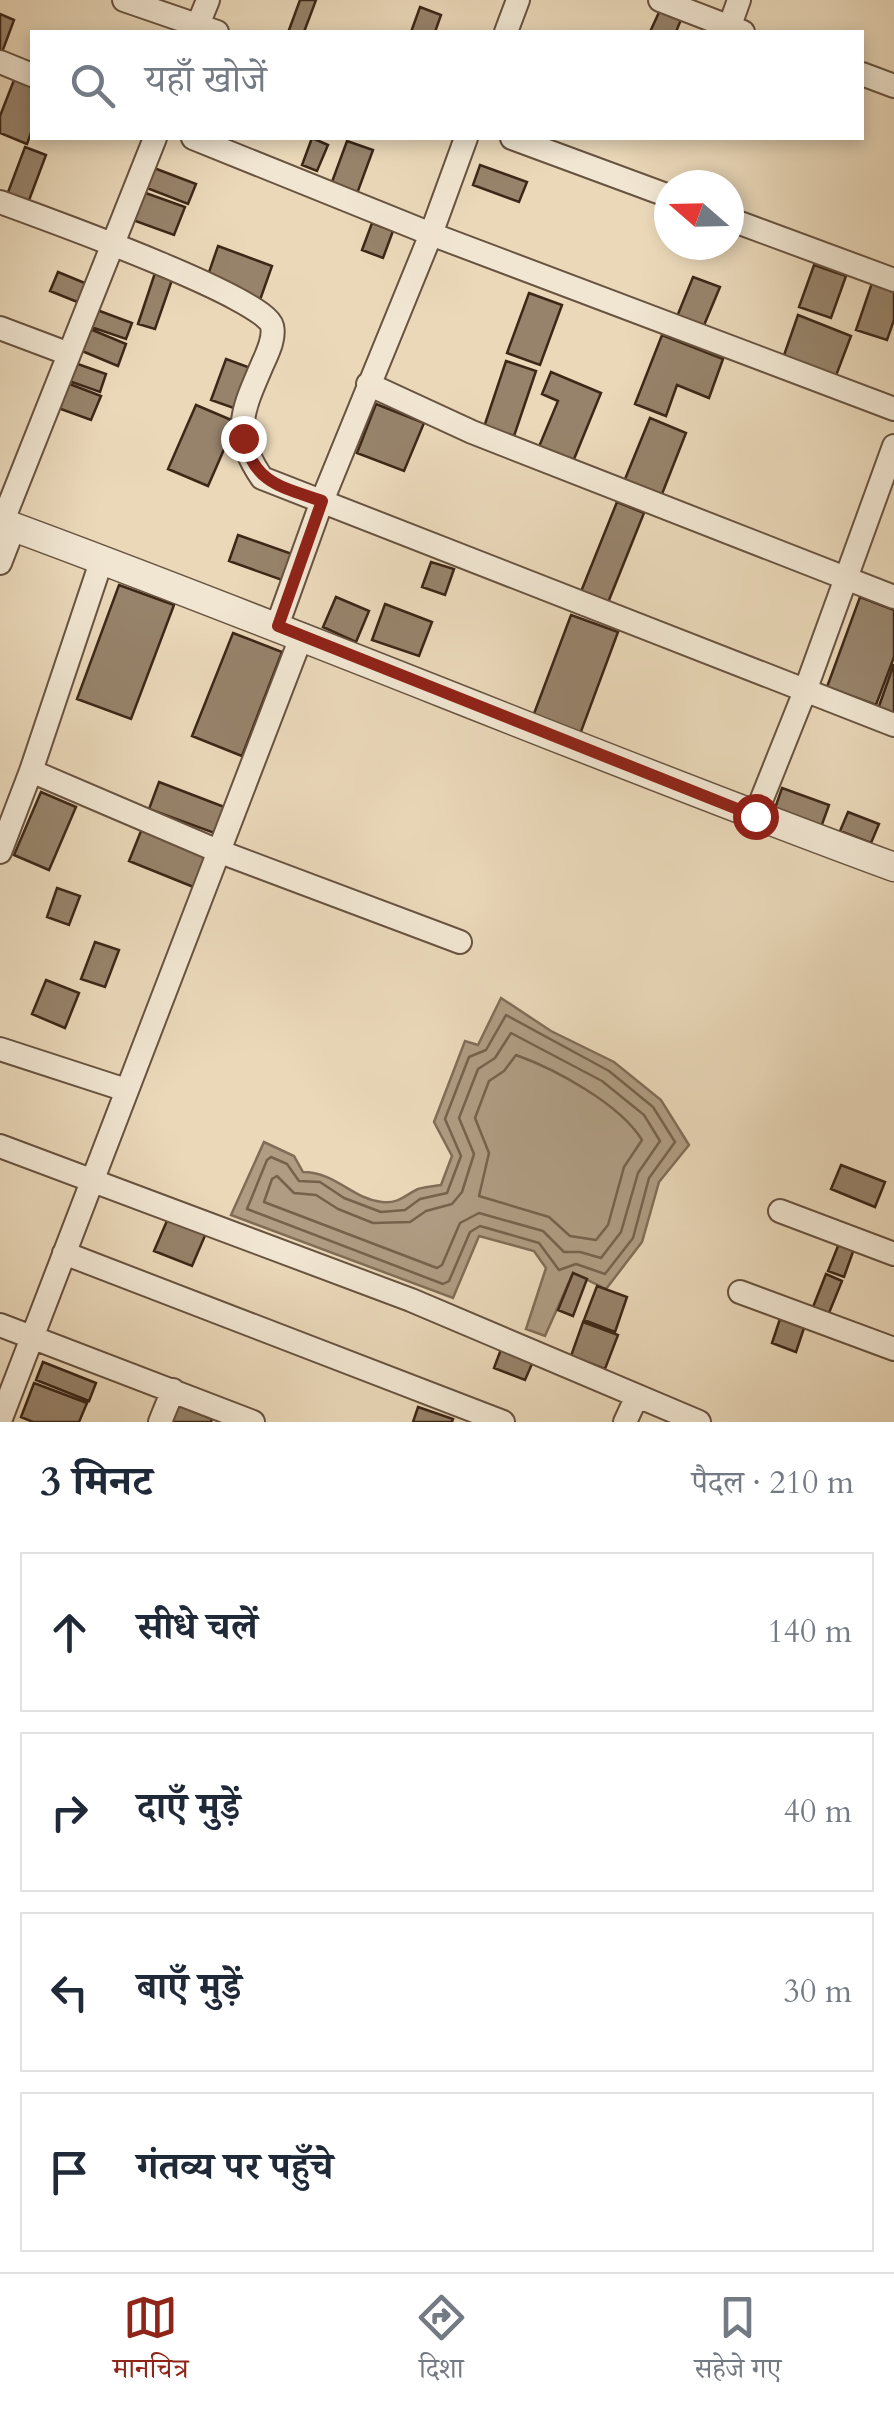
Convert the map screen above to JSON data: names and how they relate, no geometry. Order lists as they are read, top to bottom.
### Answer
{
  "north": "left",
  "page": {
    "search": "यहाँ खोजें",
    "heading": ["3 मिनट", "पैदल · 210 m"],
    "list": [
      ["सीधे चलें", "140 m"],
      ["दाएँ मुड़ें", "40 m"],
      ["बाएँ मुड़ें", "30 m"],
      "गंतव्य पर पहुँचे"
    ],
    "nav": ["मानचित्र", "दिशा", "सहेजे गए"]
  }
}
